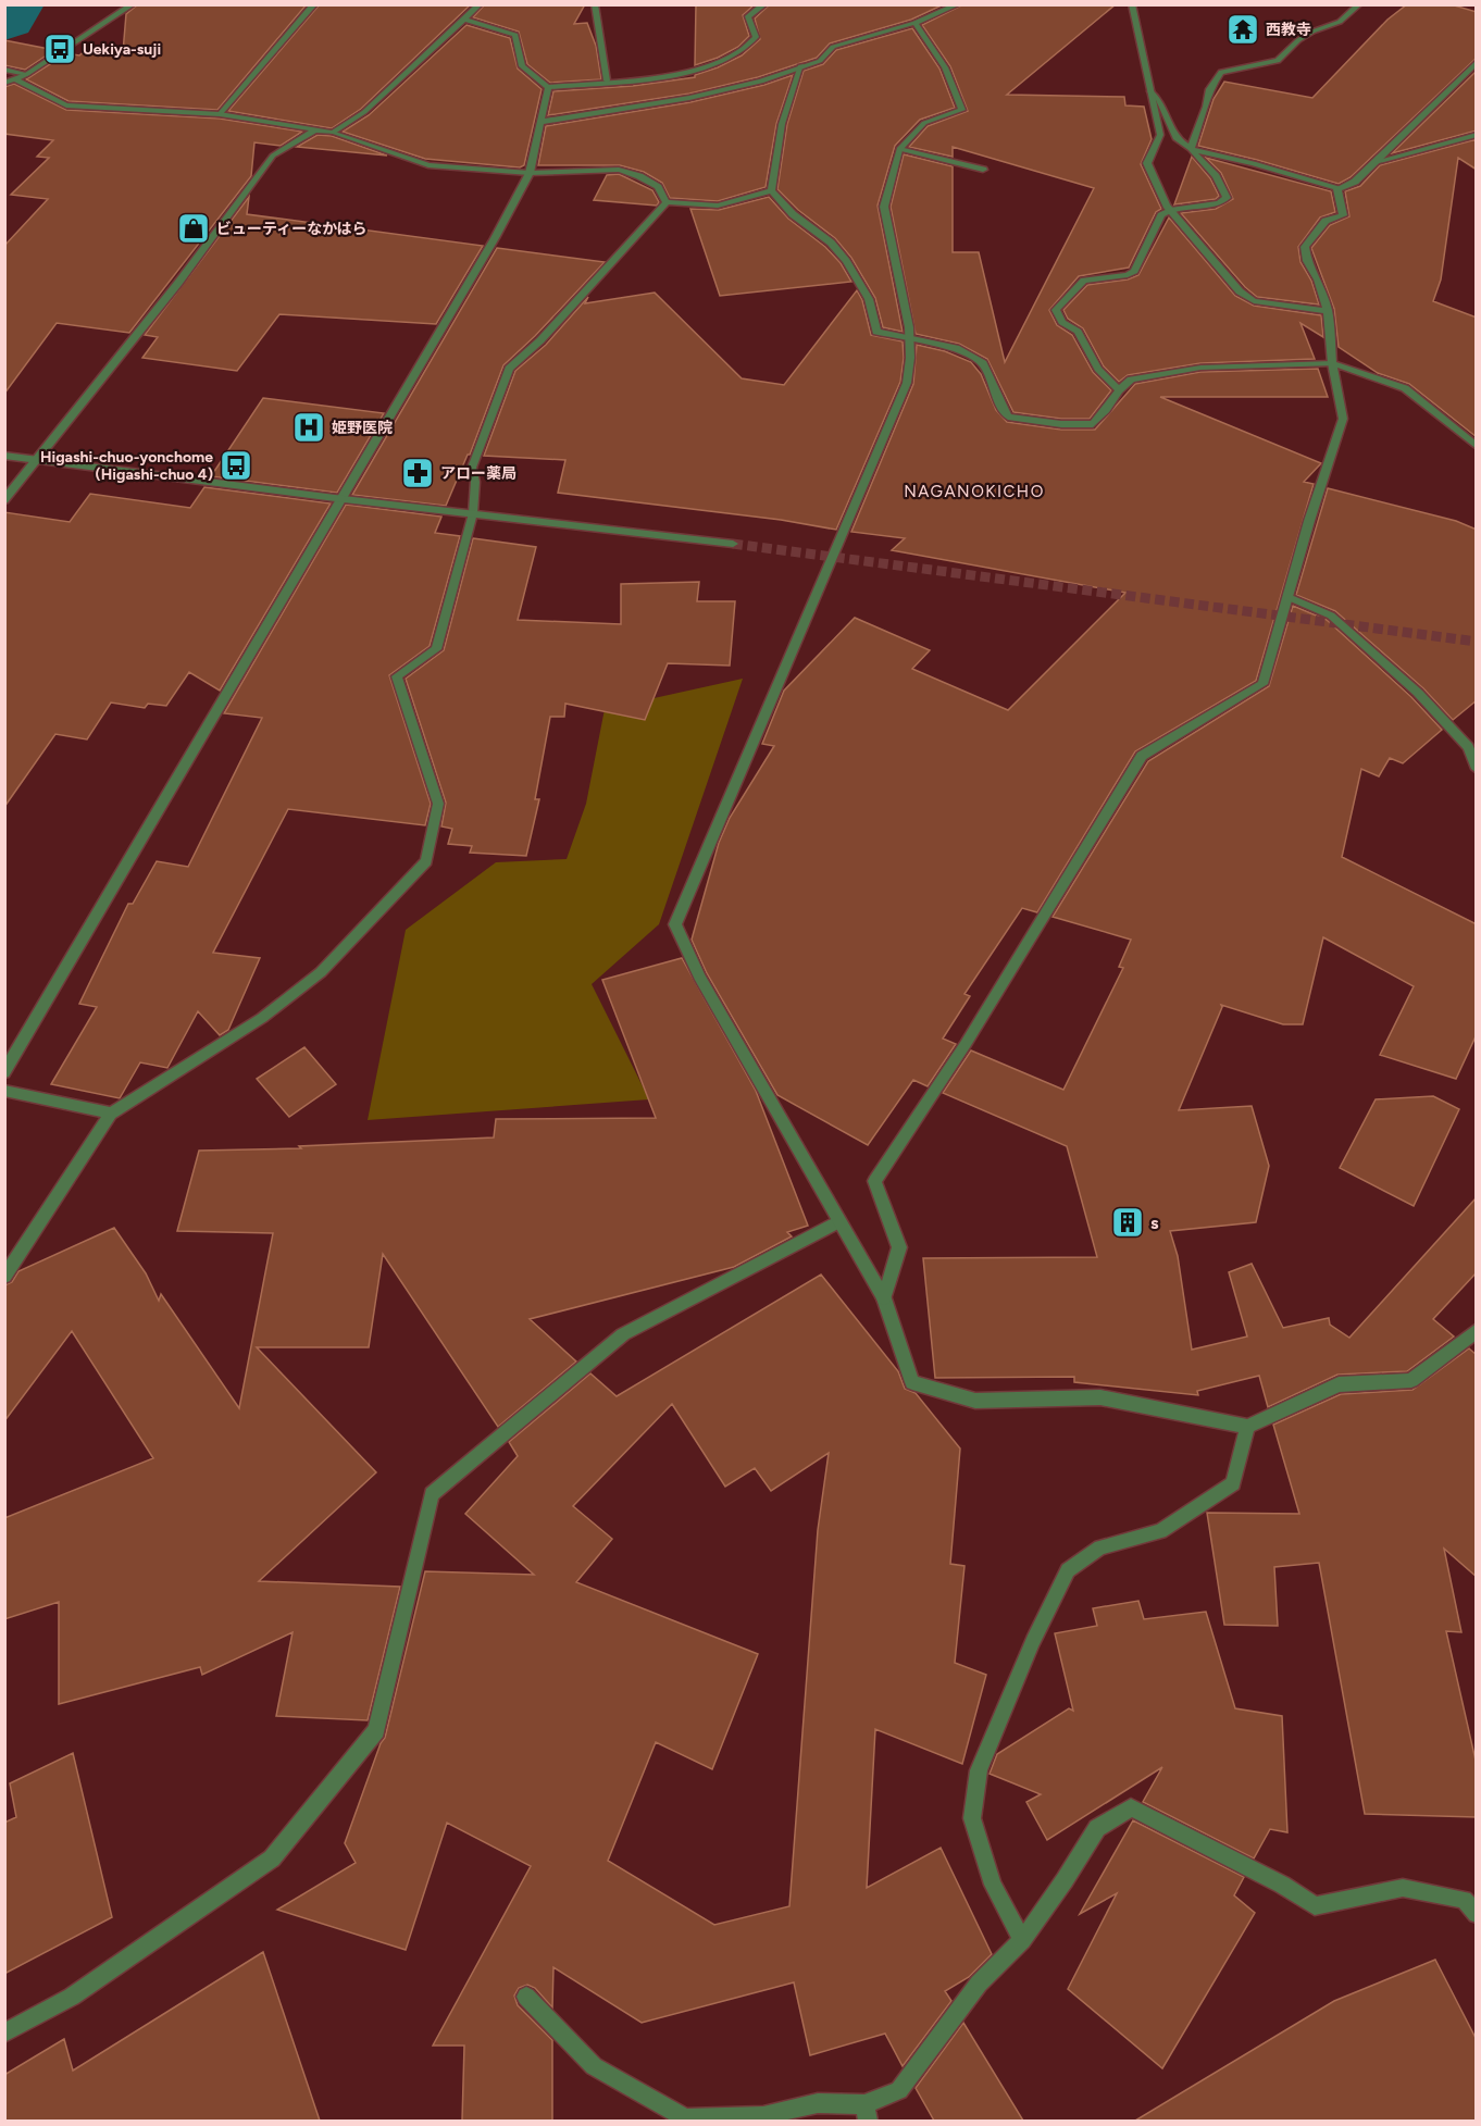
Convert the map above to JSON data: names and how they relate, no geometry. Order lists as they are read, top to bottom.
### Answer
{
  "districts": ["NAGANOKICHO"],
  "places": {
    "temple": ["西教寺"],
    "bus stop": ["Uekiya-suji", "Higashi-chuo-yonchome (Higashi-chuo 4)"],
    "shop": ["ビューティーなかはら"],
    "hospital": ["姫野医院"],
    "pharmacy": ["アロー薬局"],
    "building": ["s"]
  }
}
